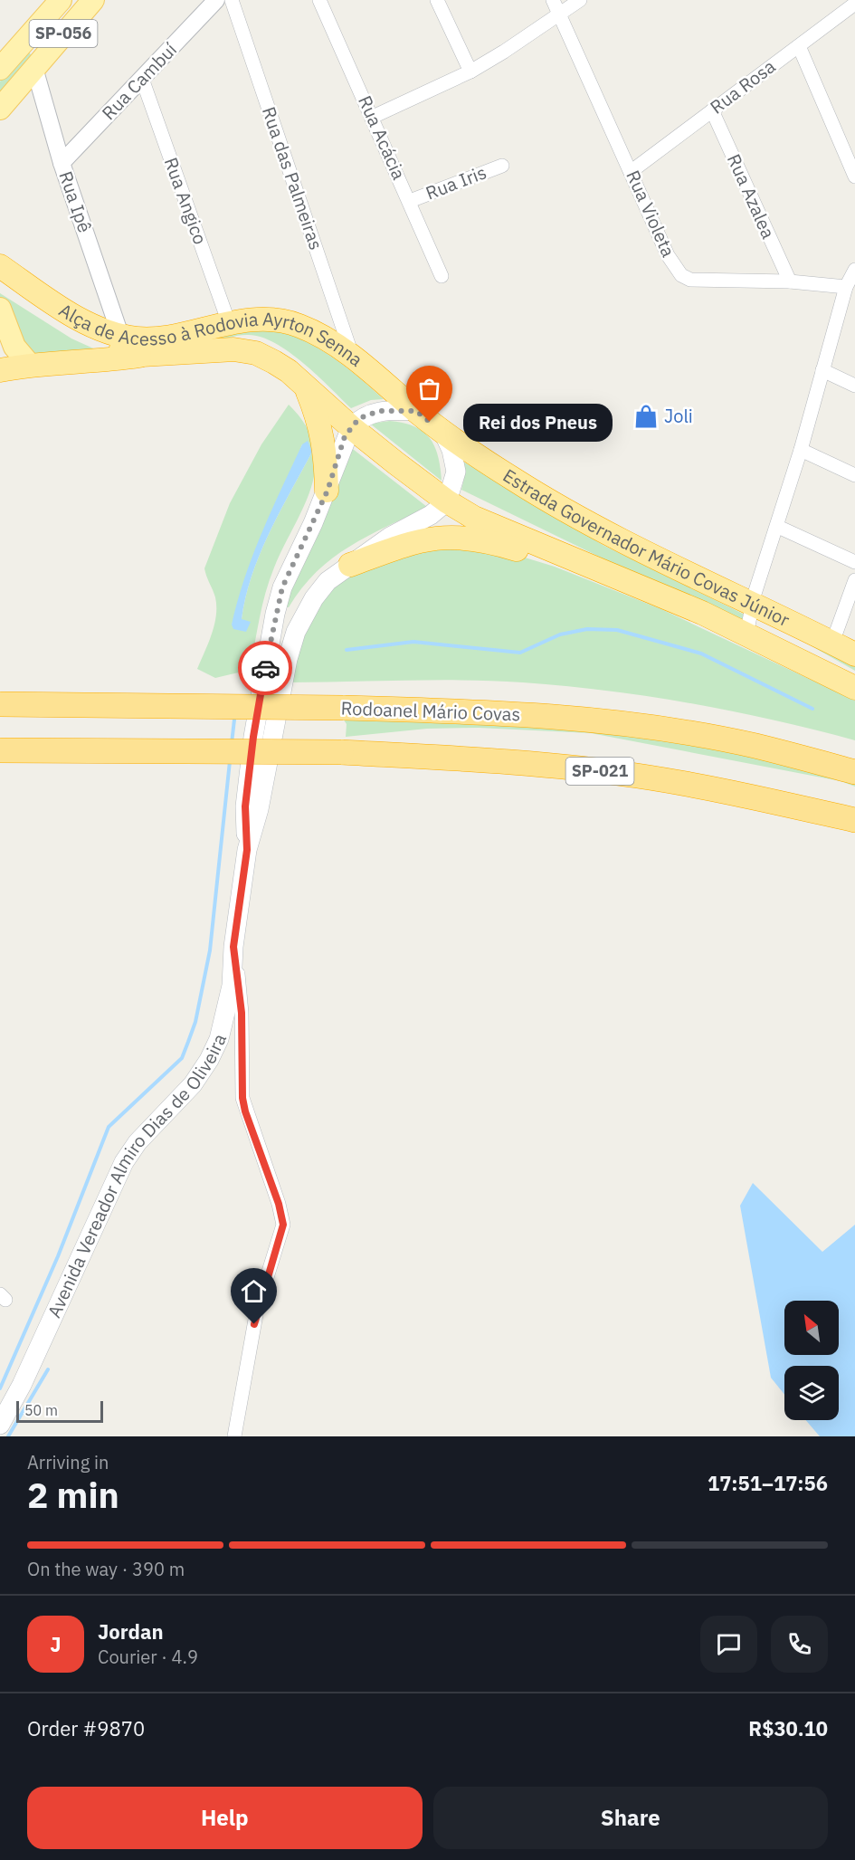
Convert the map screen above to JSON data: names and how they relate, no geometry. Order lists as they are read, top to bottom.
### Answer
{
  "streets": {
    "highway": [
      "Alça de Acesso à Rodovia Ayrton Senna",
      "Estrada Governador Mário Covas Júnior",
      "Rodoanel Mário Covas",
      "SP-021"
    ],
    "main road": ["SP-056", "Avenida Vereador Almiro Dias de Oliveira"],
    "street": [
      "Rua Cambuí",
      "Rua Rosa",
      "Rua Acácia",
      "Rua das Palmeiras",
      "Rua Iris",
      "Rua Azalea",
      "Rua Angico",
      "Rua Ipê",
      "Rua Violeta"
    ]
  },
  "crossings": [
    ["SP-056", "Rua Ipê"],
    ["Rua Cambuí", "Rua Angico"],
    ["Rua Cambuí", "Rua Ipê"],
    ["Rua Rosa", "Rua Azalea"],
    ["Rua Rosa", "Rua Violeta"],
    ["Rua Acácia", "Rua Iris"],
    ["Rua das Palmeiras", "Alça de Acesso à Rodovia Ayrton Senna"],
    ["Rua Azalea", "Rua Violeta"],
    ["Rua Angico", "Alça de Acesso à Rodovia Ayrton Senna"],
    ["Rua Ipê", "Alça de Acesso à Rodovia Ayrton Senna"],
    ["Alça de Acesso à Rodovia Ayrton Senna", "Estrada Governador Mário Covas Júnior"],
    ["Alça de Acesso à Rodovia Ayrton Senna", "Avenida Vereador Almiro Dias de Oliveira"],
    ["Estrada Governador Mário Covas Júnior", "Avenida Vereador Almiro Dias de Oliveira"]
  ],
  "places": {
    "shop": ["Joli"],
    "other": ["Rei dos Pneus"]
  },
  "scale_bar": "50 m",
  "north": "top left",
  "page": {
    "bubble": "Rei dos Pneus",
    "scale": "50 m",
    "heading": ["2 min", "Arriving in", "17:51–17:56"],
    "panel": [
      "Jordan",
      "Courier · 4.9",
      "Order #9870",
      "R$30.10"
    ],
    "bar": "On the way · 390 m",
    "round": "J",
    "buttons": ["Help", "Share"]
  }
}
